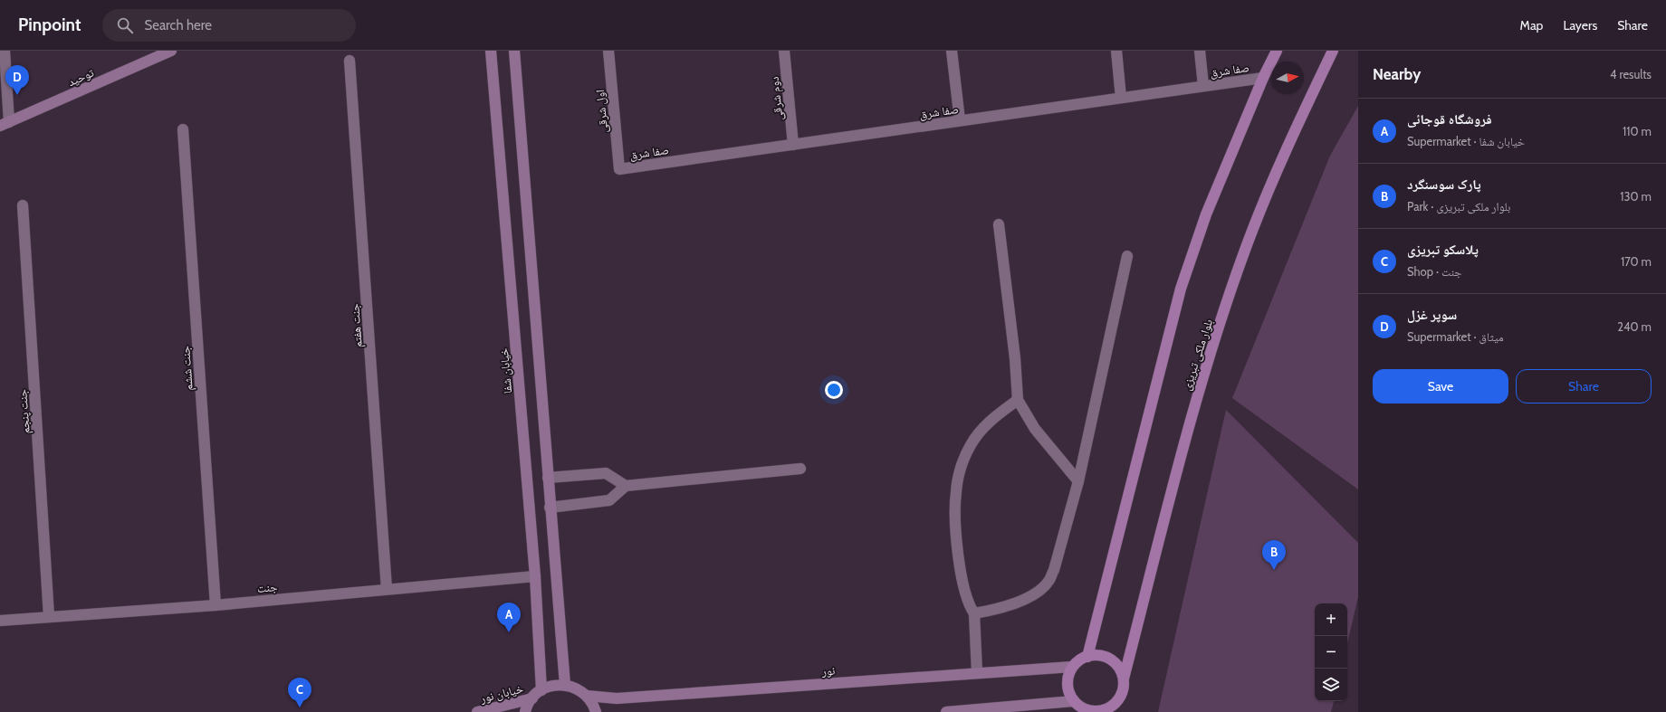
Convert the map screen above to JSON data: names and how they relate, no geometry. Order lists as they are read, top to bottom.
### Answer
{
  "streets": {
    "main road": [
      "توحید",
      "بلوار ملکى تبریزى",
      "خیابان شفا",
      "نور",
      "خیابان نور"
    ],
    "street": [
      "صفا شرق",
      "دوم شرقی",
      "اول شرقی",
      "جنت هفتم",
      "جنت ششم",
      "جنت پنجم",
      "جنت"
    ]
  },
  "crossings": [
    ["صفا شرق", "دوم شرقی"],
    ["صفا شرق", "اول شرقی"],
    ["جنت هفتم", "جنت"],
    ["بلوار ملکى تبریزى", "نور"],
    ["جنت ششم", "جنت"],
    ["خیابان شفا", "جنت"],
    ["جنت پنجم", "جنت"]
  ],
  "north": "right",
  "page": {
    "header": "Pinpoint",
    "search": "Search here",
    "nav": ["Map", "Layers", "Share"],
    "heading": ["Nearby", "4 results"],
    "pins": [
      "D",
      "B",
      "A",
      "C"
    ],
    "list": [
      {
        "mark": "A",
        "name": "فروشگاه قوجائی",
        "note": "Supermarket · خیابان شفا",
        "value": "110 m"
      },
      {
        "mark": "B",
        "name": "پارک سوسنگرد",
        "note": "Park · بلوار ملکى تبریزى",
        "value": "130 m"
      },
      {
        "mark": "C",
        "name": "پلاسکو تبریزی",
        "note": "Shop · جنت",
        "value": "170 m"
      },
      {
        "mark": "D",
        "name": "سوپر غزل",
        "note": "Supermarket · میثاق",
        "value": "240 m"
      }
    ],
    "buttons": ["Save", "Share"],
    "map_buttons": ["+", "−"]
  }
}
